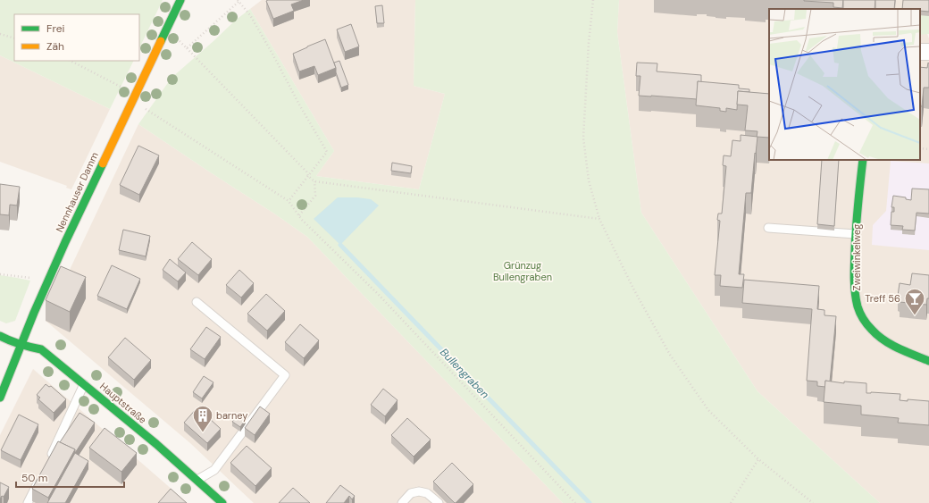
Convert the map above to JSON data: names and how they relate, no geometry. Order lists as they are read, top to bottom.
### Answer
{
  "streets": {
    "street": ["Nennhauser Damm", "Zweiwinkelweg", "Hauptstraße"]
  },
  "crossings": [
    ["Nennhauser Damm", "Hauptstraße"]
  ],
  "water": ["Bullengraben"],
  "parks": ["Grünzug Bullengraben"],
  "places": {
    "bar": ["Treff 56"],
    "building": ["barney"]
  },
  "legend": ["Frei", "Zäh"],
  "scale_bar": "50 m"
}
